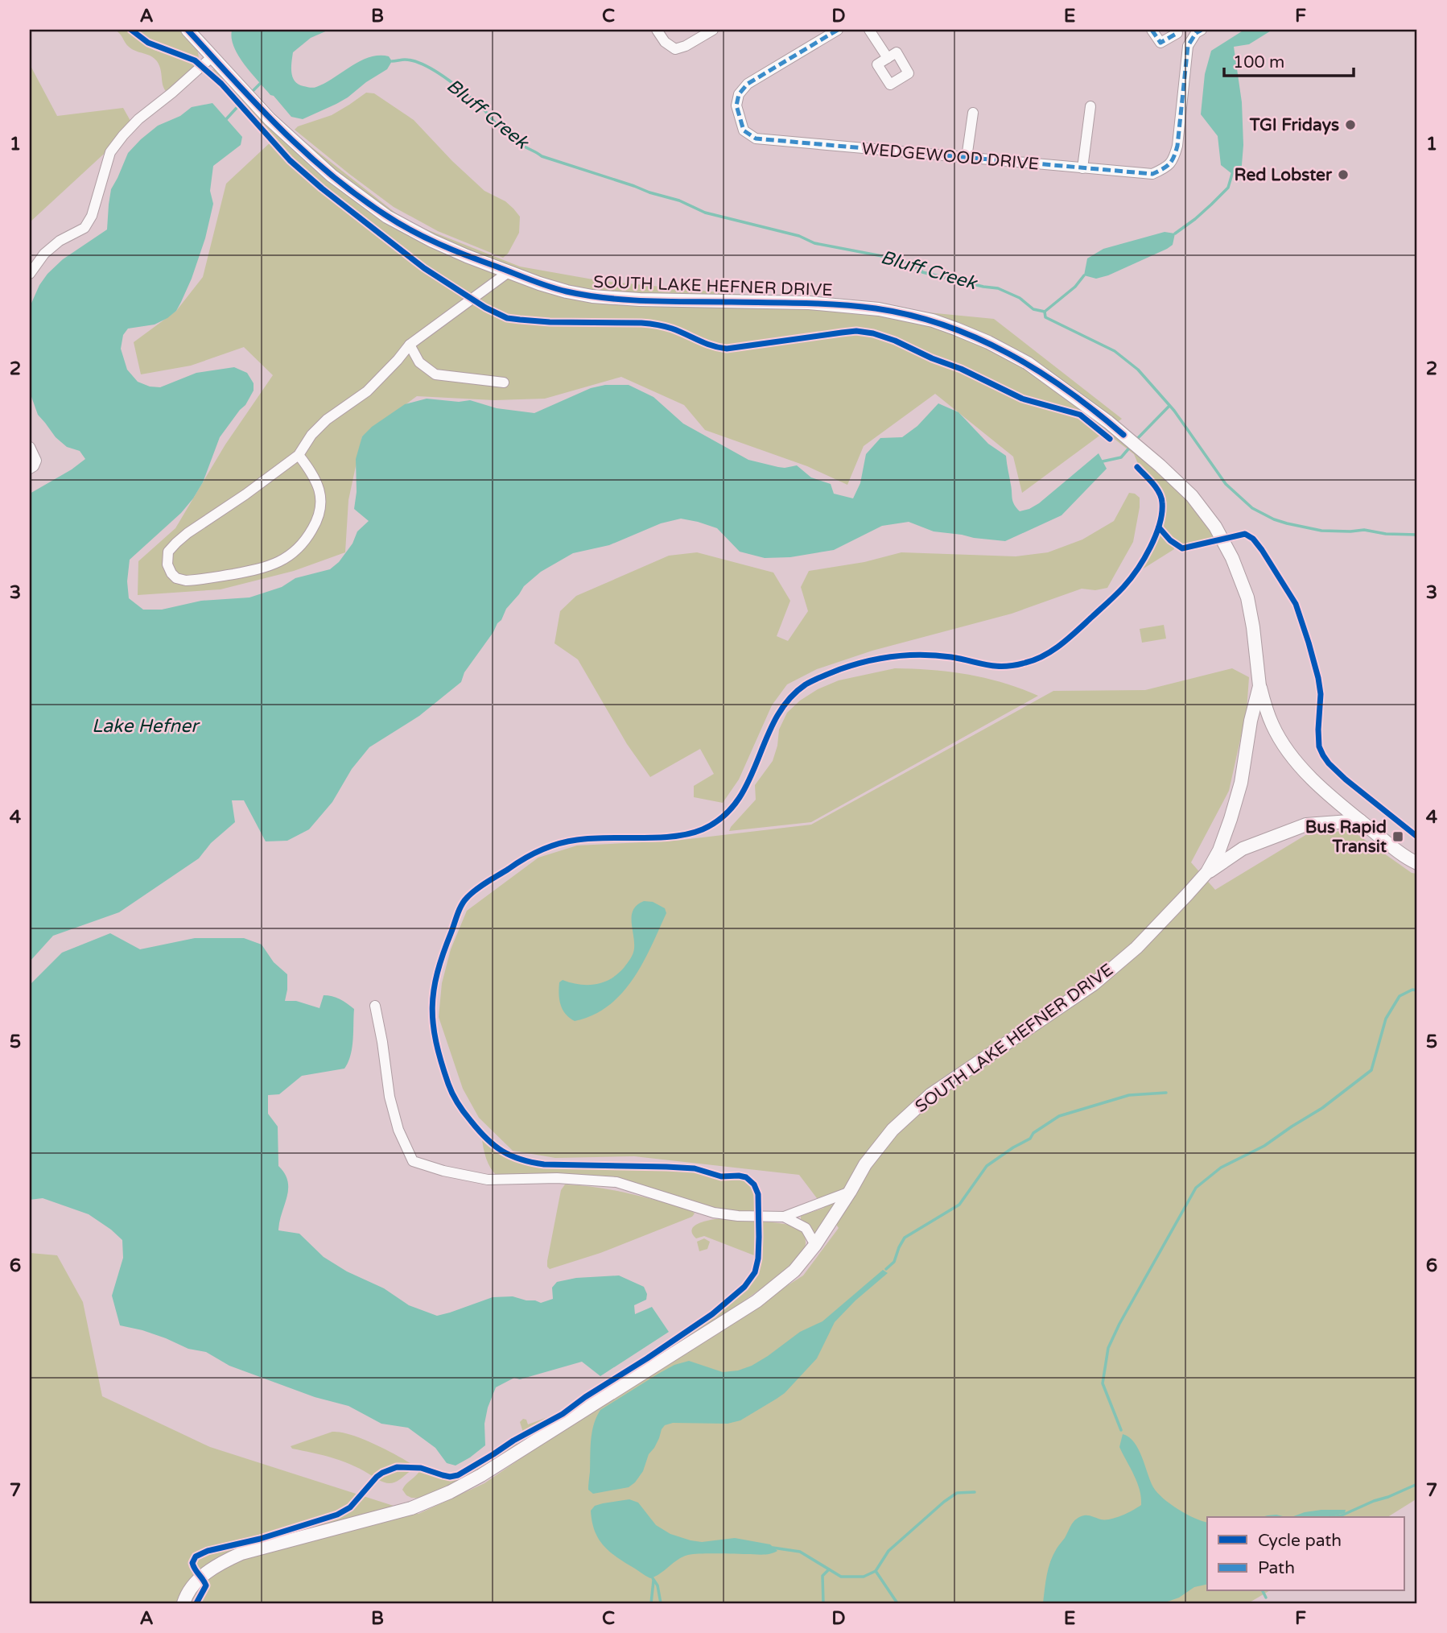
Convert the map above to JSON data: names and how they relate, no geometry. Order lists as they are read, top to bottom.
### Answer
{
  "streets": {
    "street": ["WEDGEWOOD DRIVE", "SOUTH LAKE HEFNER DRIVE"]
  },
  "water": ["Bluff Creek", "Lake Hefner"],
  "places": {
    "other": ["TGI Fridays", "Red Lobster"],
    "transit": ["Bus Rapid Transit"]
  },
  "legend": ["Cycle path", "Path"],
  "scale_bar": "100 m",
  "grid": {
    "columns": [
      "A",
      "B",
      "C",
      "D",
      "E",
      "F"
    ],
    "rows": [
      "1",
      "2",
      "3",
      "4",
      "5",
      "6",
      "7"
    ]
  }
}
